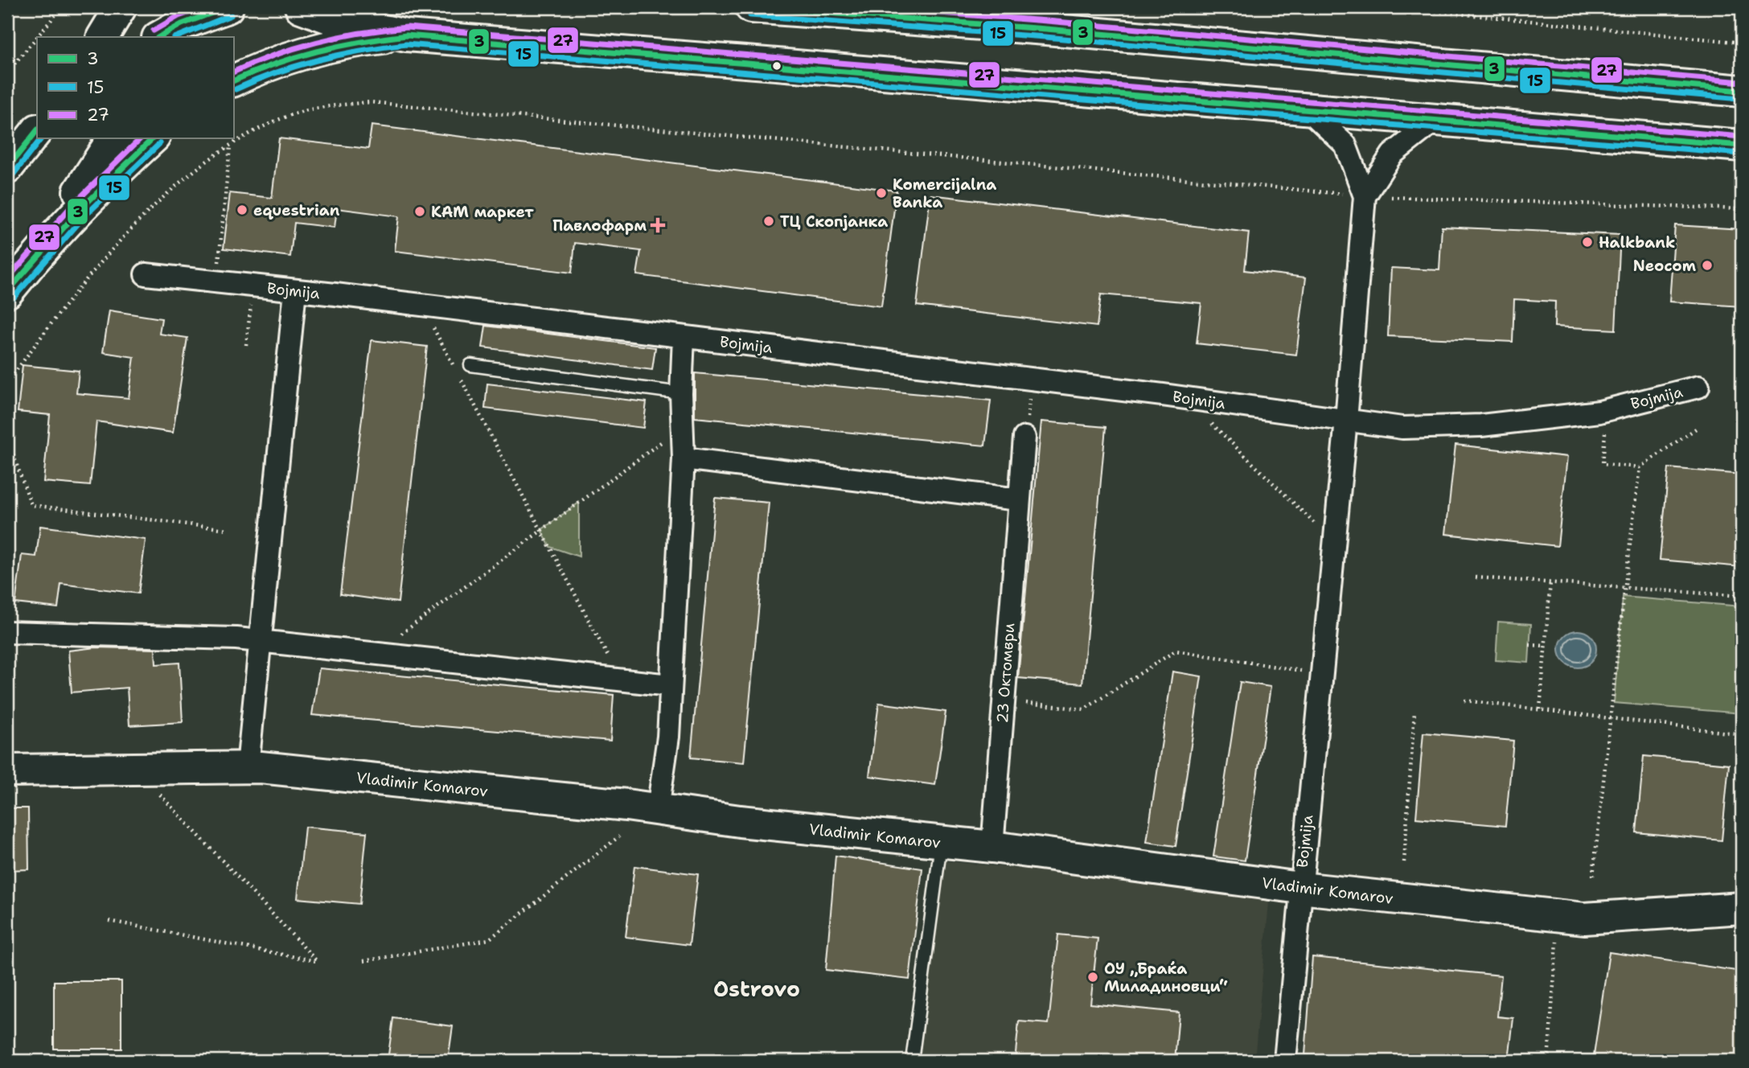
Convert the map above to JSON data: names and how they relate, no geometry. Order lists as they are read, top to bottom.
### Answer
{
  "streets": {
    "street": ["Bojmija", "23 Октомври", "Vladimir Komarov"]
  },
  "crossings": [
    ["Bojmija", "Vladimir Komarov"],
    ["23 Октомври", "Vladimir Komarov"]
  ],
  "districts": ["Ostrovo"],
  "places": {
    "other": [
      "Komercijalna Banka",
      "equestrian",
      "KAM маркет",
      "ТЦ Скопјанка",
      "Halkbank",
      "Neocom",
      "ОУ „Браќа Миладиновци“"
    ],
    "health": ["Павлофарм"]
  },
  "lines": ["transit line 3", "transit line 27", "transit line 15"],
  "legend": ["3", "15", "27"]
}
